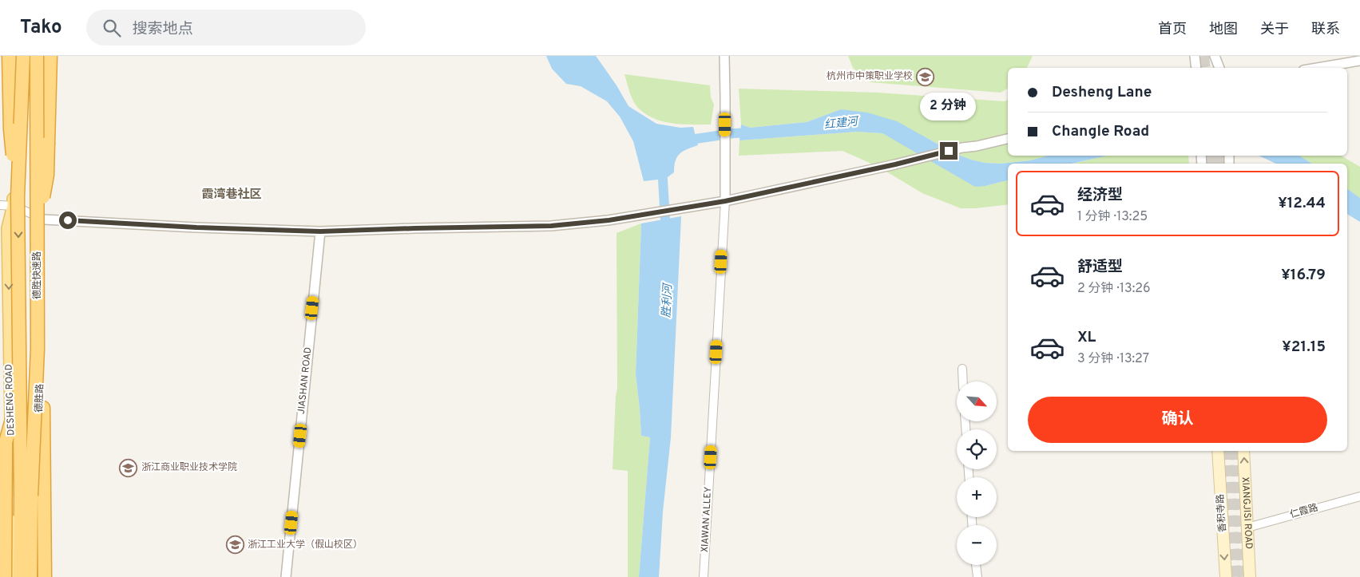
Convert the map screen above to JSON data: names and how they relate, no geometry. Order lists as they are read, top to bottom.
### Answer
{
  "streets": {
    "highway": ["德胜快速路"],
    "main road": [
      "德胜路",
      "DESHENG ROAD",
      "香积寺路",
      "XIANGJISI ROAD"
    ],
    "street": ["JIASHAN ROAD", "仁霞路", "XIAWAN ALLEY"]
  },
  "crossings": [
    ["德胜快速路", "DESHENG ROAD"],
    ["仁霞路", "XIANGJISI ROAD"]
  ],
  "one_way": ["DESHENG ROAD", "香积寺路", "XIANGJISI ROAD"],
  "districts": ["霞湾巷社区"],
  "water": ["红建河", "胜利河"],
  "places": {
    "school or university": ["杭州市中策职业学校", "浙江商业职业技术学院", "浙江工业大学（假山校区）"]
  },
  "north": "bottom right",
  "page": {
    "header": "Tako",
    "search": "搜索地点",
    "nav": [
      "首页",
      "地图",
      "关于",
      "联系"
    ],
    "banner": ["Desheng Lane", "Changle Road"],
    "bubble": "2 分钟",
    "list": [
      {
        "name": "经济型",
        "note": "1 分钟 · 13:25",
        "value": "¥12.44"
      },
      {
        "name": "舒适型",
        "note": "2 分钟 · 13:26",
        "value": "¥16.79"
      },
      {
        "name": "XL",
        "note": "3 分钟 · 13:27",
        "value": "¥21.15"
      }
    ],
    "map_buttons": ["+", "−"],
    "buttons": "确认"
  }
}
